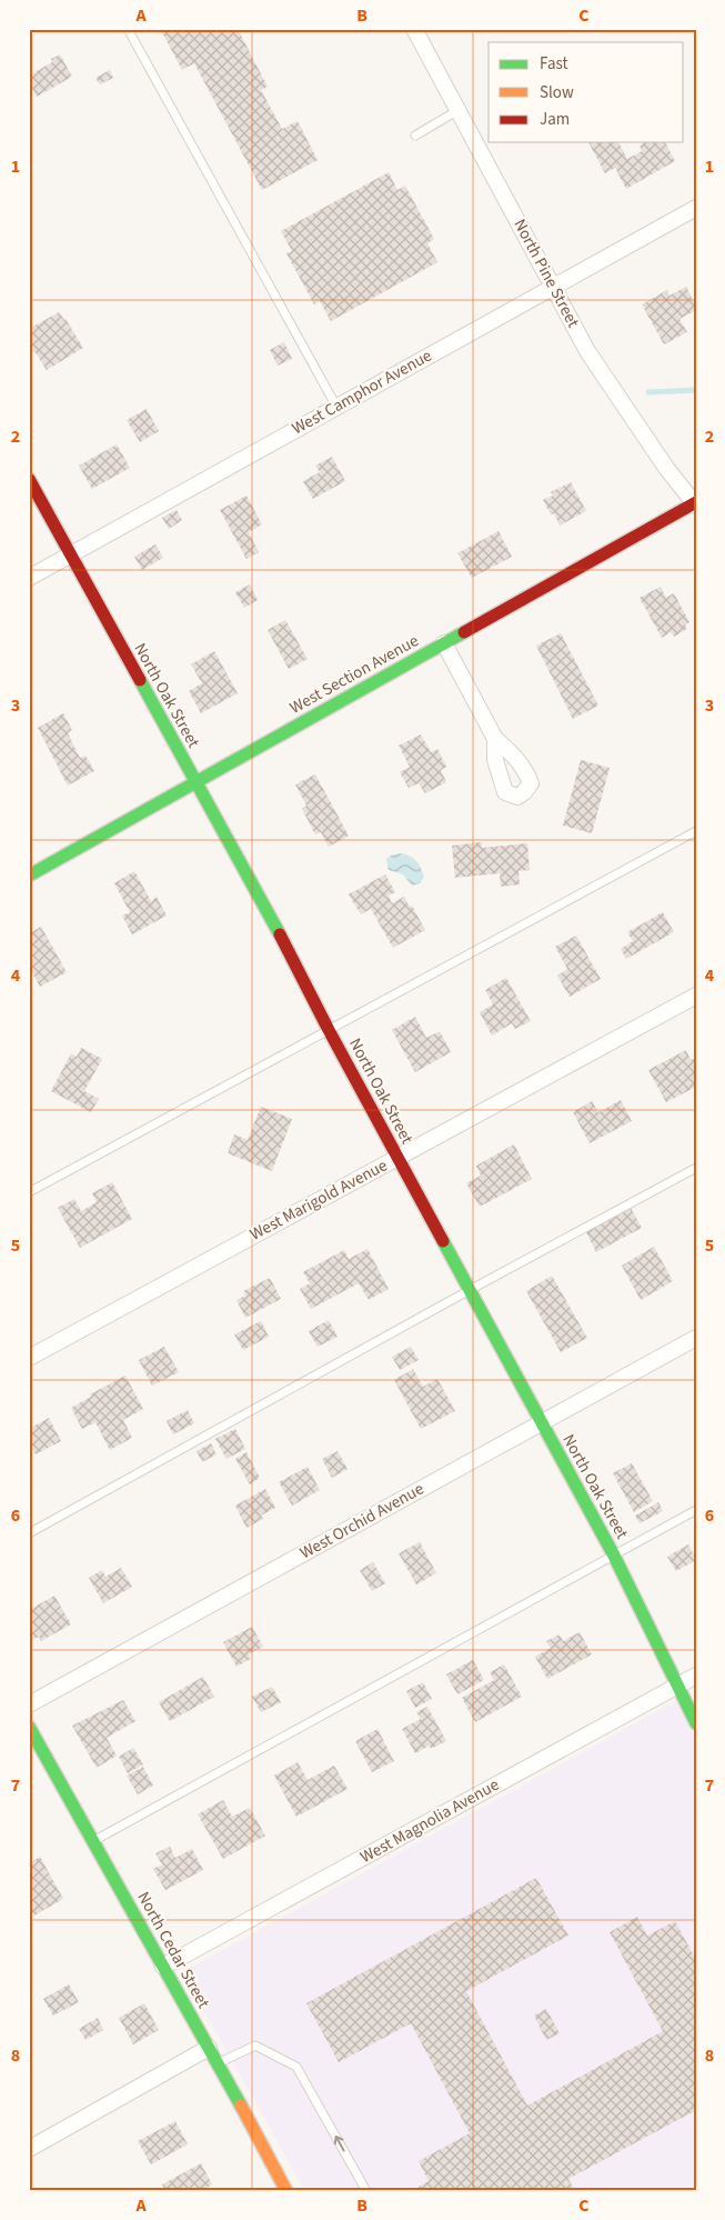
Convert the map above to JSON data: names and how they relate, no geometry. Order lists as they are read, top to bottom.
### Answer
{
  "streets": {
    "street": [
      "North Pine Street",
      "West Camphor Avenue",
      "West Section Avenue",
      "North Oak Street",
      "West Marigold Avenue",
      "West Orchid Avenue",
      "West Magnolia Avenue",
      "North Cedar Street"
    ]
  },
  "crossings": [
    ["North Pine Street", "West Camphor Avenue"],
    ["North Pine Street", "West Section Avenue"],
    ["West Camphor Avenue", "North Oak Street"],
    ["West Section Avenue", "North Oak Street"],
    ["North Oak Street", "West Marigold Avenue"],
    ["North Oak Street", "West Orchid Avenue"],
    ["North Oak Street", "West Magnolia Avenue"],
    ["West Magnolia Avenue", "North Cedar Street"]
  ],
  "legend": ["Fast", "Slow", "Jam"],
  "grid": {
    "columns": ["A", "B", "C"],
    "rows": [
      "1",
      "2",
      "3",
      "4",
      "5",
      "6",
      "7",
      "8"
    ]
  }
}
